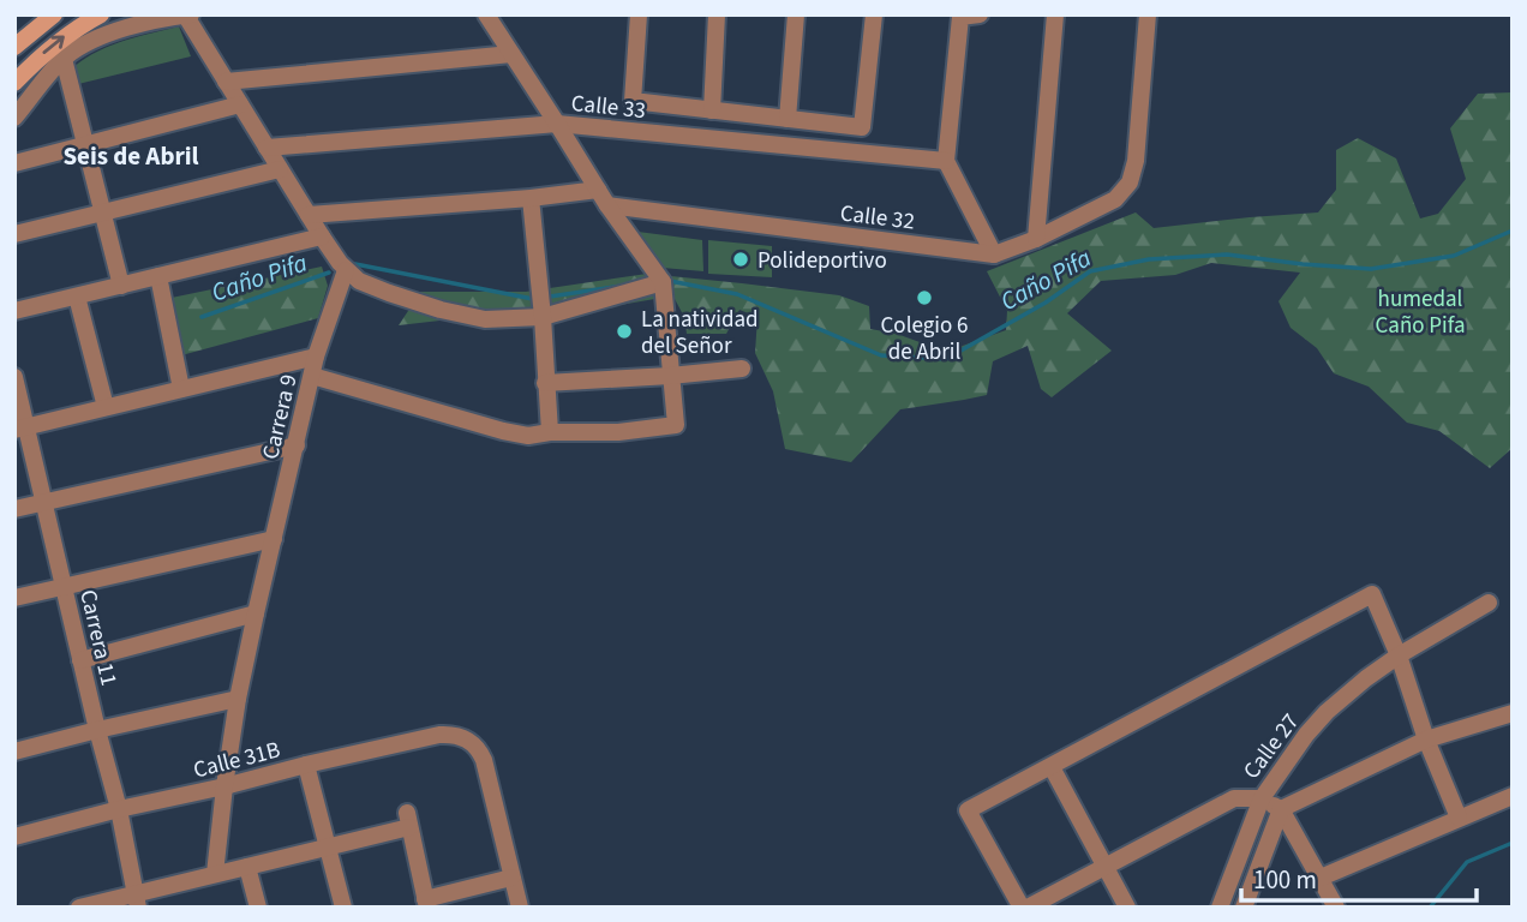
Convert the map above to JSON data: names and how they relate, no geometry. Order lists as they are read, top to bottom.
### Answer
{
  "streets": {
    "street": [
      "Calle 33",
      "Calle 32",
      "Carrera 9",
      "Carrera 11",
      "Calle 27",
      "Calle 31B"
    ]
  },
  "crossings": [
    ["Carrera 9", "Calle 31B"],
    ["Carrera 11", "Calle 31B"]
  ],
  "districts": ["Seis de Abril"],
  "water": ["Caño Pifa"],
  "parks": ["humedal Caño Pifa"],
  "places": ["Polideportivo", "Colegio 6 de Abril", "La natividad del Señor"],
  "scale_bar": "100 m"
}
